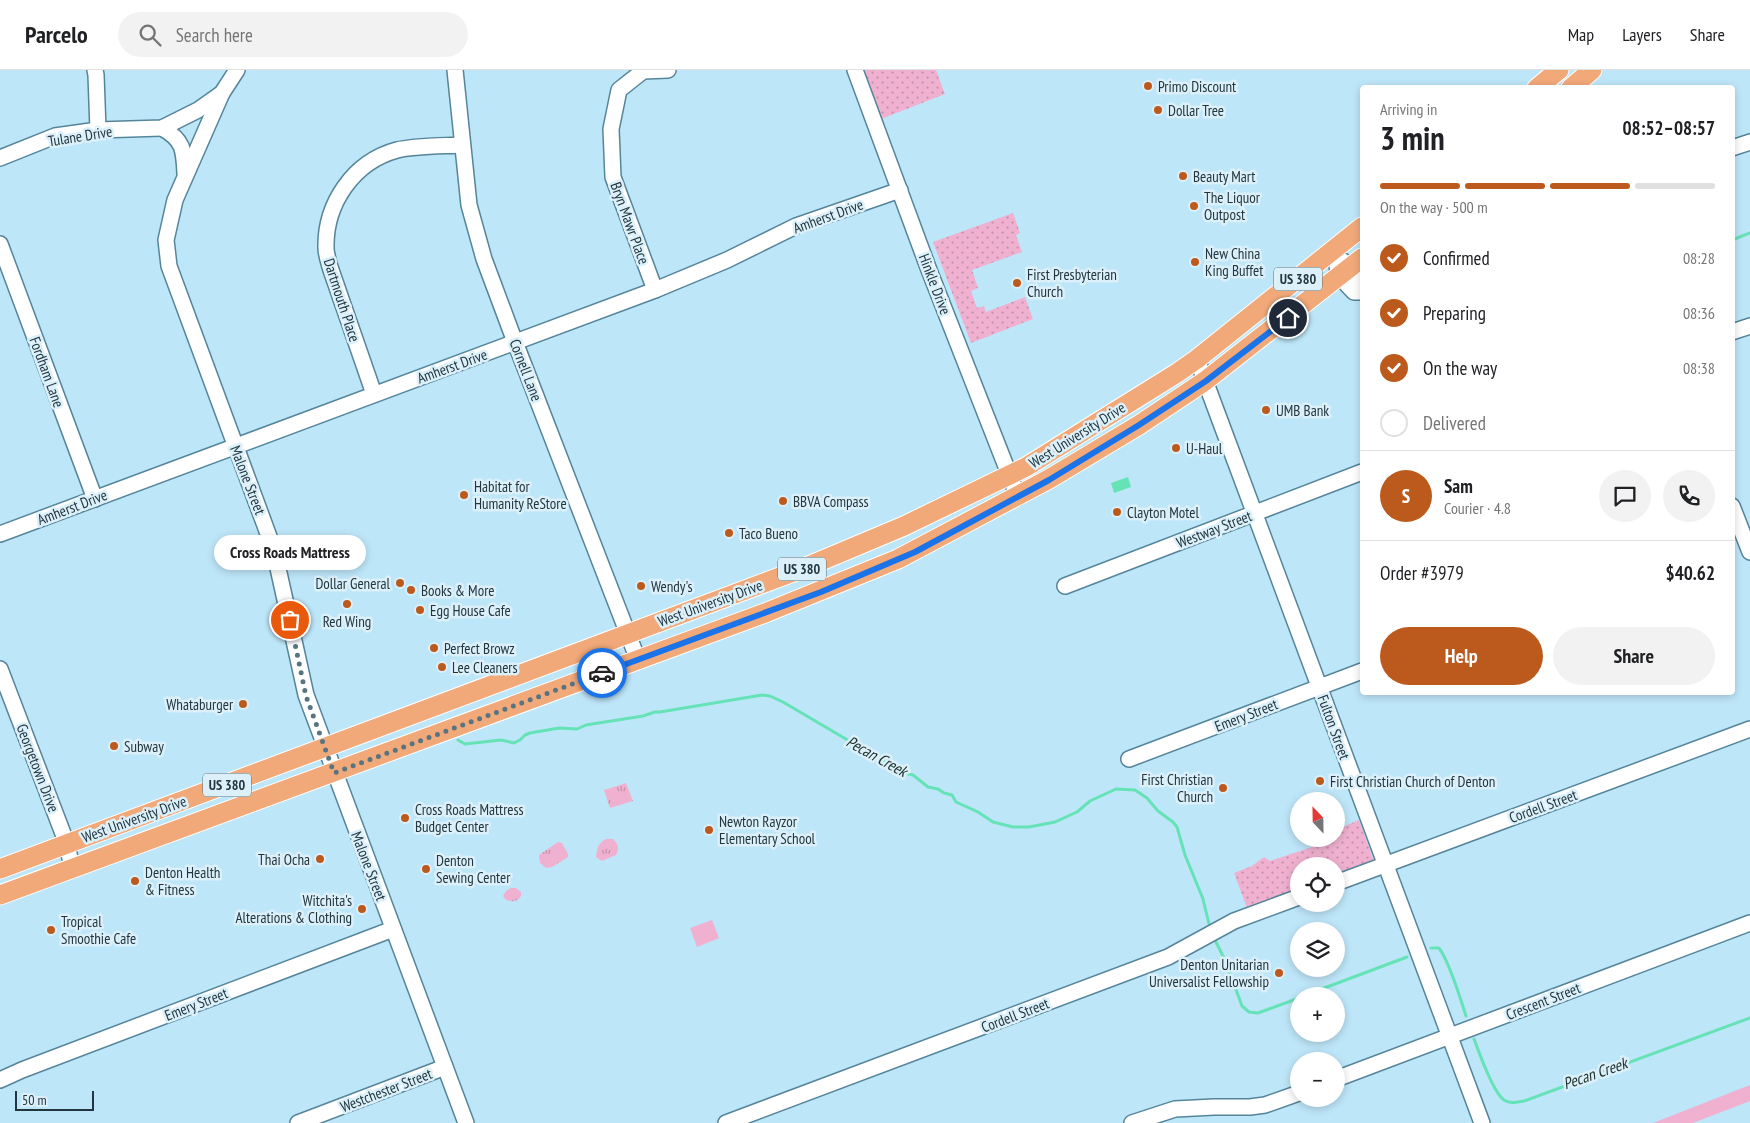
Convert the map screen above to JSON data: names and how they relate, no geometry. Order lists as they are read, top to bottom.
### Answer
{
  "streets": {
    "main road": ["US 380", "West University Drive"],
    "street": [
      "Tulane Drive",
      "Amherst Drive",
      "Bryn Mawr Place",
      "Hinkle Drive",
      "Dartmouth Place",
      "Cornell Lane",
      "Fordham Lane",
      "Malone Street",
      "Westway Street",
      "Emery Street",
      "Fulton Street",
      "Georgetown Drive",
      "Cordell Street",
      "Crescent Street",
      "Westchester Street"
    ]
  },
  "crossings": [
    ["Tulane Drive", "Malone Street"],
    ["Amherst Drive", "Bryn Mawr Place"],
    ["Amherst Drive", "Hinkle Drive"],
    ["Amherst Drive", "Dartmouth Place"],
    ["Amherst Drive", "Cornell Lane"],
    ["Amherst Drive", "Fordham Lane"],
    ["Amherst Drive", "Malone Street"],
    ["Hinkle Drive", "West University Drive"],
    ["Dartmouth Place", "Cornell Lane"],
    ["Cornell Lane", "West University Drive"],
    ["West University Drive", "Malone Street"],
    ["West University Drive", "Fulton Street"],
    ["West University Drive", "Georgetown Drive"],
    ["Malone Street", "Emery Street"],
    ["Malone Street", "Westchester Street"],
    ["Westway Street", "Fulton Street"],
    ["Emery Street", "Fulton Street"],
    ["Fulton Street", "Cordell Street"],
    ["Fulton Street", "Crescent Street"]
  ],
  "water": ["Pecan Creek"],
  "places": [
    "Primo Discount",
    "Dollar Tree",
    "Beauty Mart",
    "The Liquor Outpost",
    "New China King Buffet",
    "First Presbyterian Church",
    "UMB Bank",
    "U-Haul",
    "Habitat for Humanity ReStore",
    "BBVA Compass",
    "Clayton Motel",
    "Taco Bueno",
    "Dollar General",
    "Wendy's",
    "Books & More",
    "Red Wing",
    "Egg House Cafe",
    "Cross Roads Mattress",
    "Perfect Browz",
    "Lee Cleaners",
    "Whataburger",
    "Subway",
    "First Christian Church of Denton",
    "First Christian Church",
    "Cross Roads Mattress Budget Center",
    "Newton Rayzor Elementary School",
    "Thai Ocha",
    "Denton Sewing Center",
    "Denton Health & Fitness",
    "Witchita's Alterations & Clothing",
    "Tropical Smoothie Cafe",
    "Denton Unitarian Universalist Fellowship"
  ],
  "scale_bar": "50 m",
  "north": "top",
  "page": {
    "header": "Parcelo",
    "search": "Search here",
    "nav": ["Map", "Layers", "Share"],
    "heading": ["3 min", "Arriving in", "08:52–08:57"],
    "panel": [
      "Sam",
      "Courier · 4.8",
      "Order #3979",
      "$40.62"
    ],
    "bar": "On the way · 500 m",
    "list": [
      ["Confirmed", "08:28"],
      ["Preparing", "08:36"],
      ["On the way", "08:38"],
      "Delivered"
    ],
    "round": "S",
    "bubble": "Cross Roads Mattress",
    "buttons": ["Help", "Share"],
    "map_buttons": ["+", "−"],
    "scale": "50 m"
  }
}
